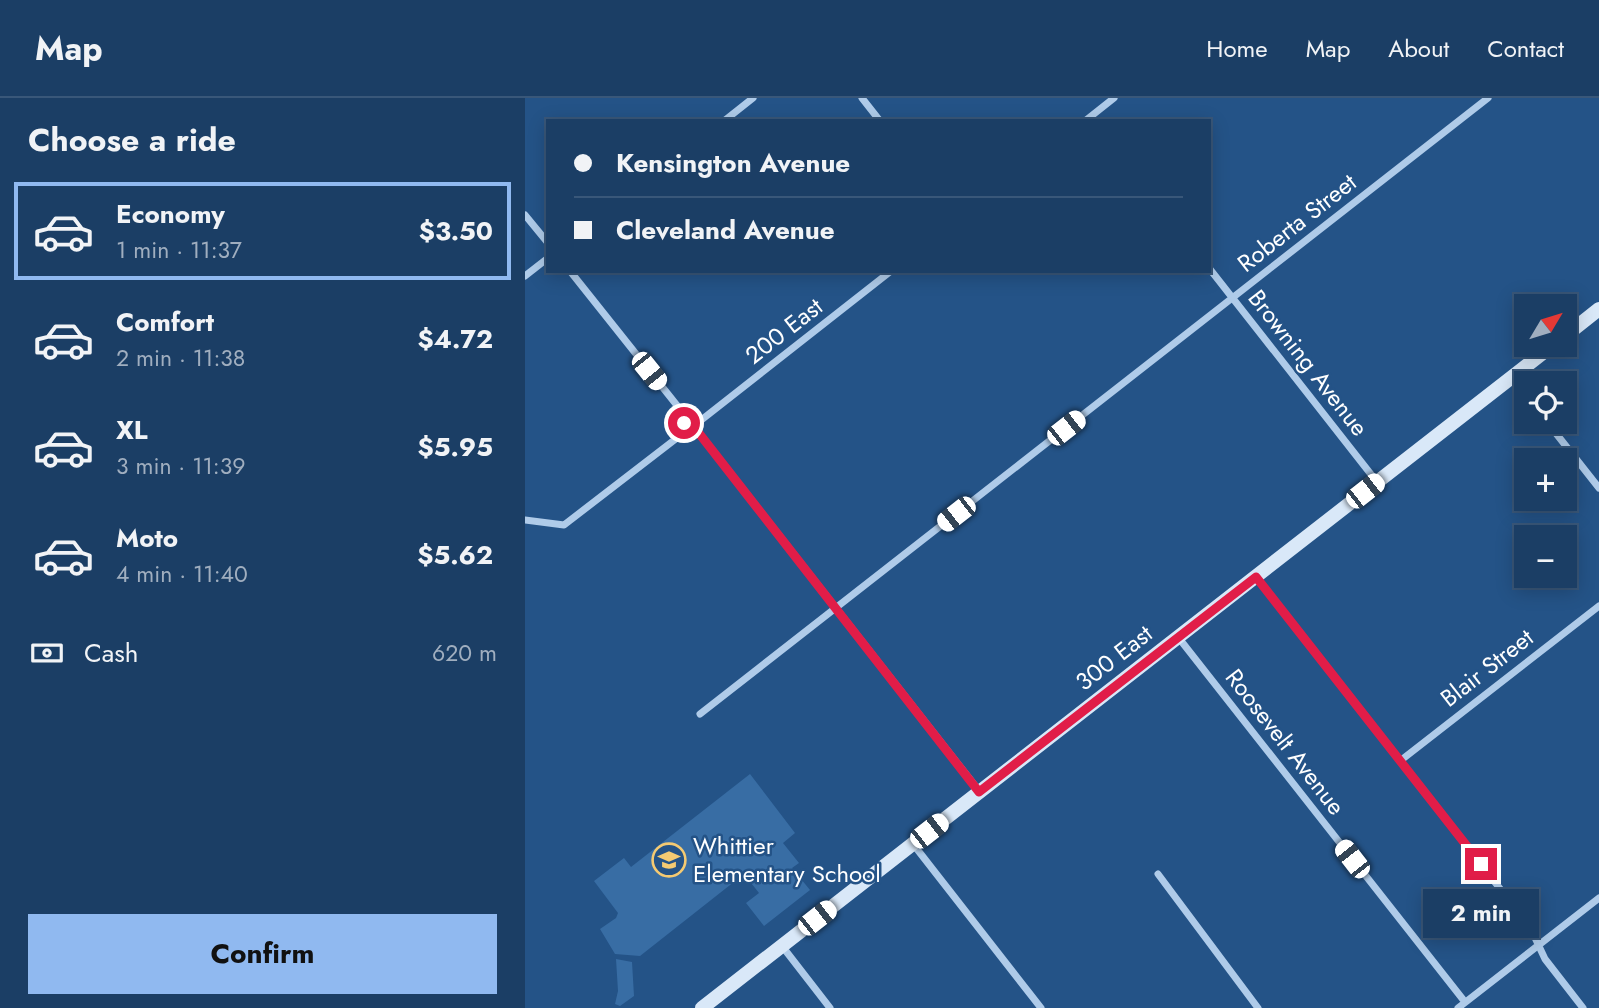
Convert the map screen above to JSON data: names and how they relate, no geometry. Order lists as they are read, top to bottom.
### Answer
{
  "streets": {
    "street": [
      "Roberta Street",
      "200 East",
      "Browning Avenue",
      "300 East",
      "Blair Street",
      "Roosevelt Avenue"
    ]
  },
  "crossings": [
    ["Roberta Street", "Browning Avenue"],
    ["Browning Avenue", "300 East"],
    ["300 East", "Roosevelt Avenue"]
  ],
  "places": {
    "school or university": ["Whittier Elementary School"]
  },
  "north": "top right",
  "page": {
    "header": "Map",
    "nav": [
      "Home",
      "Map",
      "About",
      "Contact"
    ],
    "heading": "Choose a ride",
    "banner": ["Kensington Avenue", "Cleveland Avenue"],
    "list": [
      {
        "name": "Economy",
        "note": "1 min · 11:37",
        "value": "$3.50"
      },
      {
        "name": "Comfort",
        "note": "2 min · 11:38",
        "value": "$4.72"
      },
      {
        "name": "XL",
        "note": "3 min · 11:39",
        "value": "$5.95"
      },
      {
        "name": "Moto",
        "note": "4 min · 11:40",
        "value": "$5.62"
      }
    ],
    "map_buttons": ["+", "−"],
    "pay": ["Cash", "620 m"],
    "bubble": "2 min",
    "buttons": "Confirm"
  }
}
